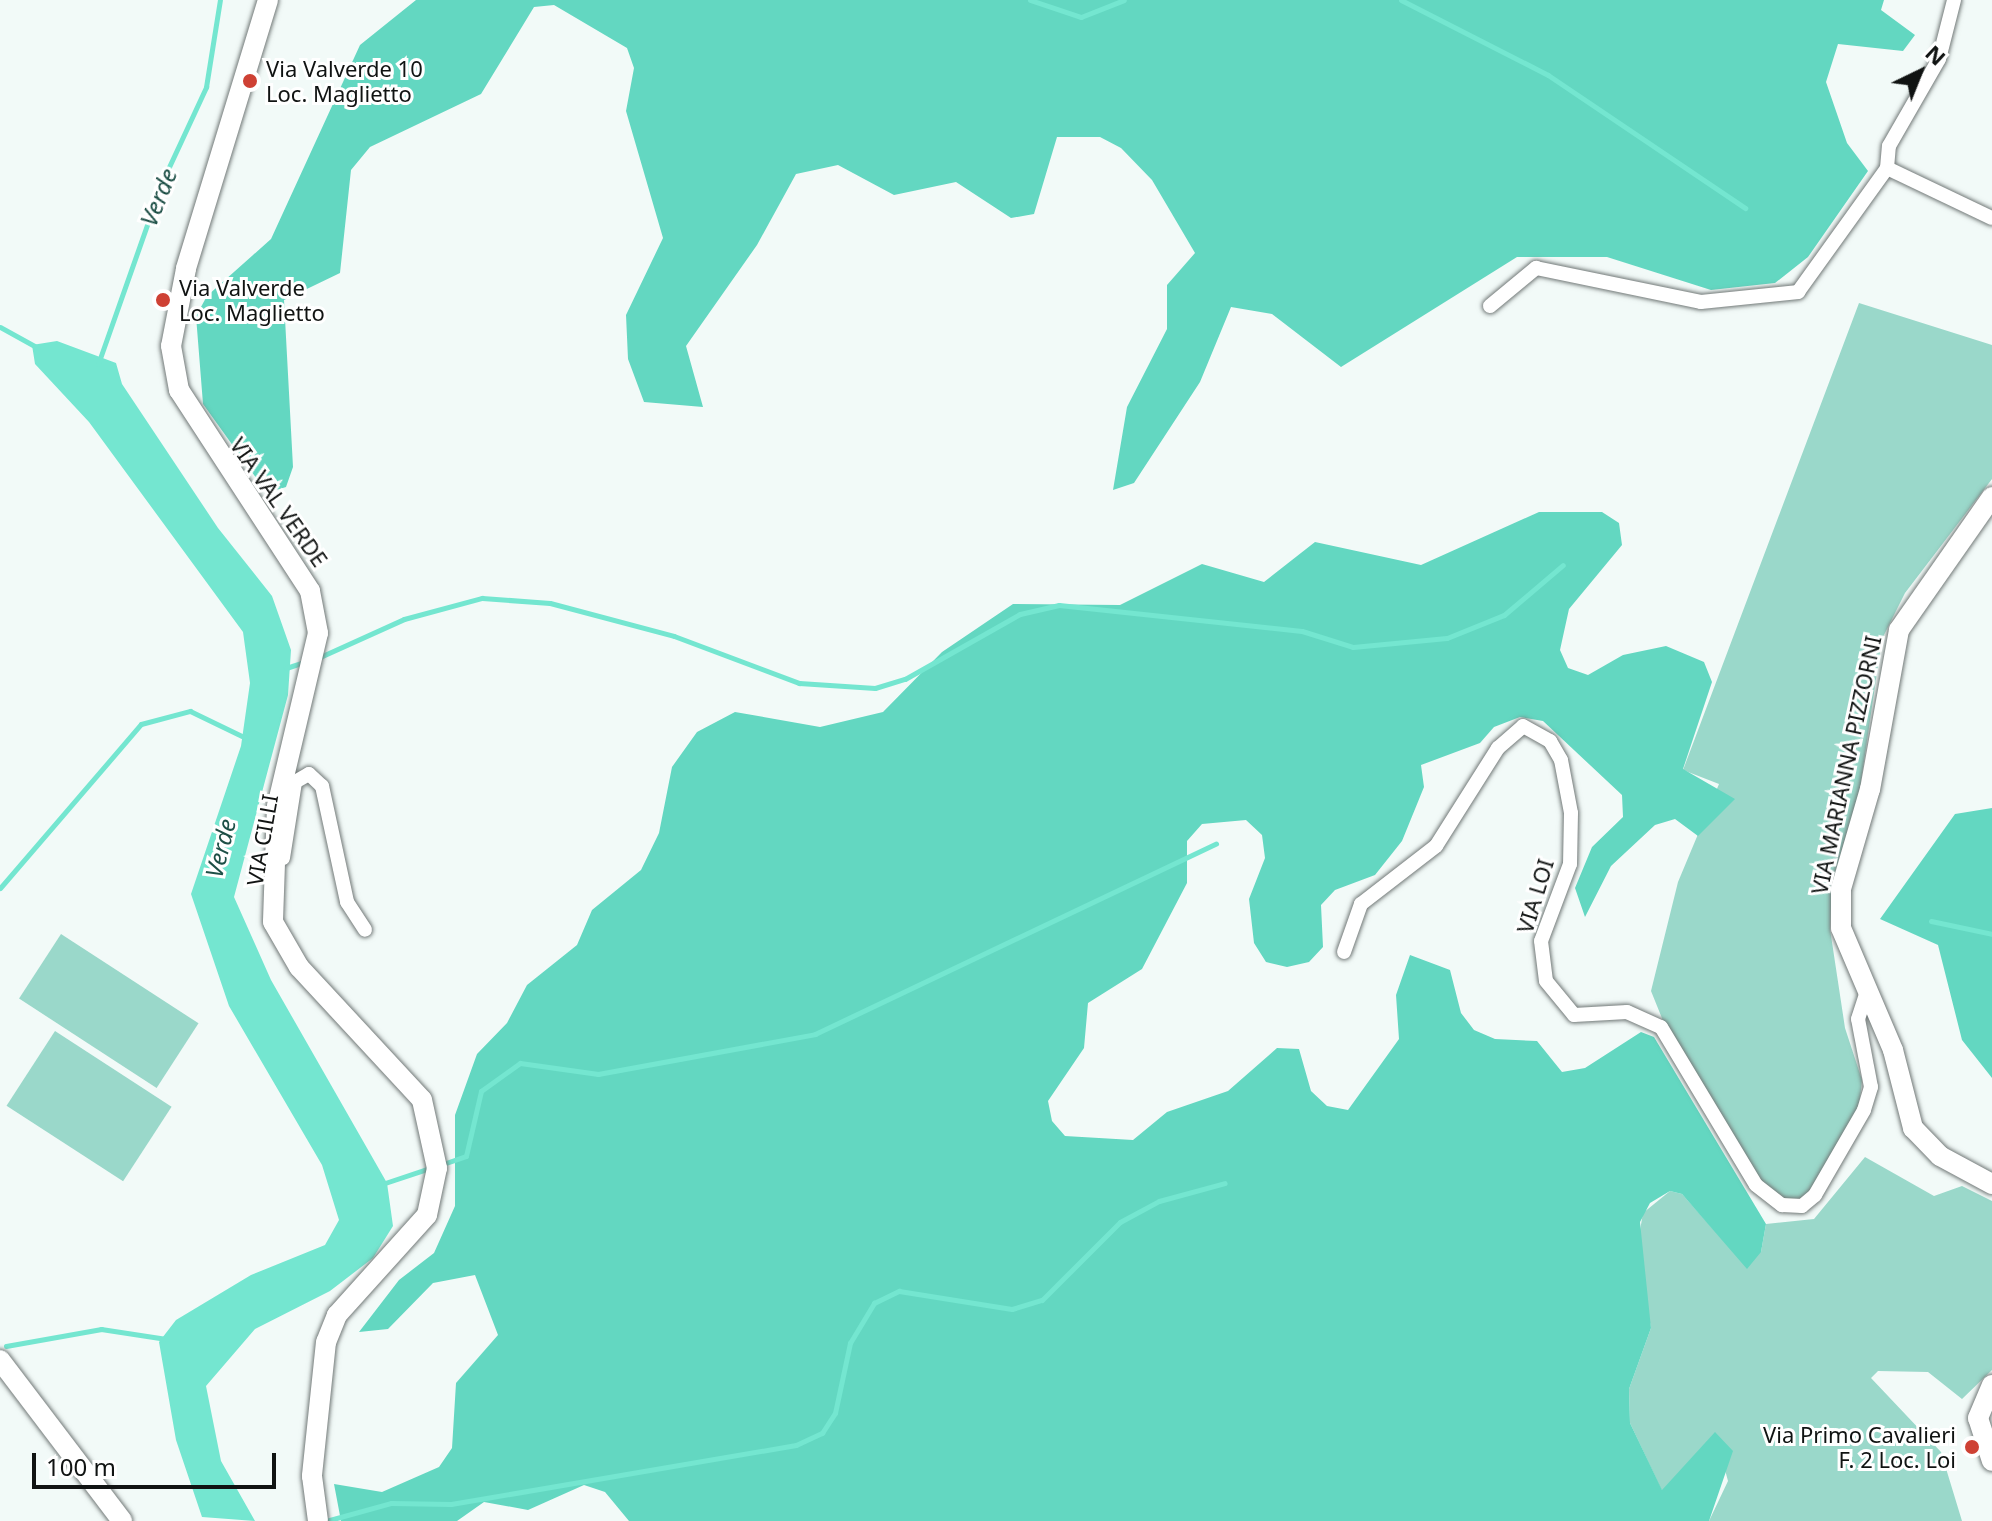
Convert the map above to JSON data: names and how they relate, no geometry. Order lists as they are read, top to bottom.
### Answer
{
  "streets": {
    "main road": ["VIA VAL VERDE", "VIA MARIANNA PIZZORNI"],
    "street": ["VIA CILLI", "VIA LOI"]
  },
  "crossings": [
    ["VIA VAL VERDE", "VIA CILLI"],
    ["VIA MARIANNA PIZZORNI", "VIA LOI"]
  ],
  "water": ["Verde"],
  "places": ["Via Valverde 10 Loc. Maglietto", "Via Valverde Loc. Maglietto", "Via Primo Cavalieri F. 2 Loc. Loi"],
  "scale_bar": "100 m",
  "north": "top right"
}
